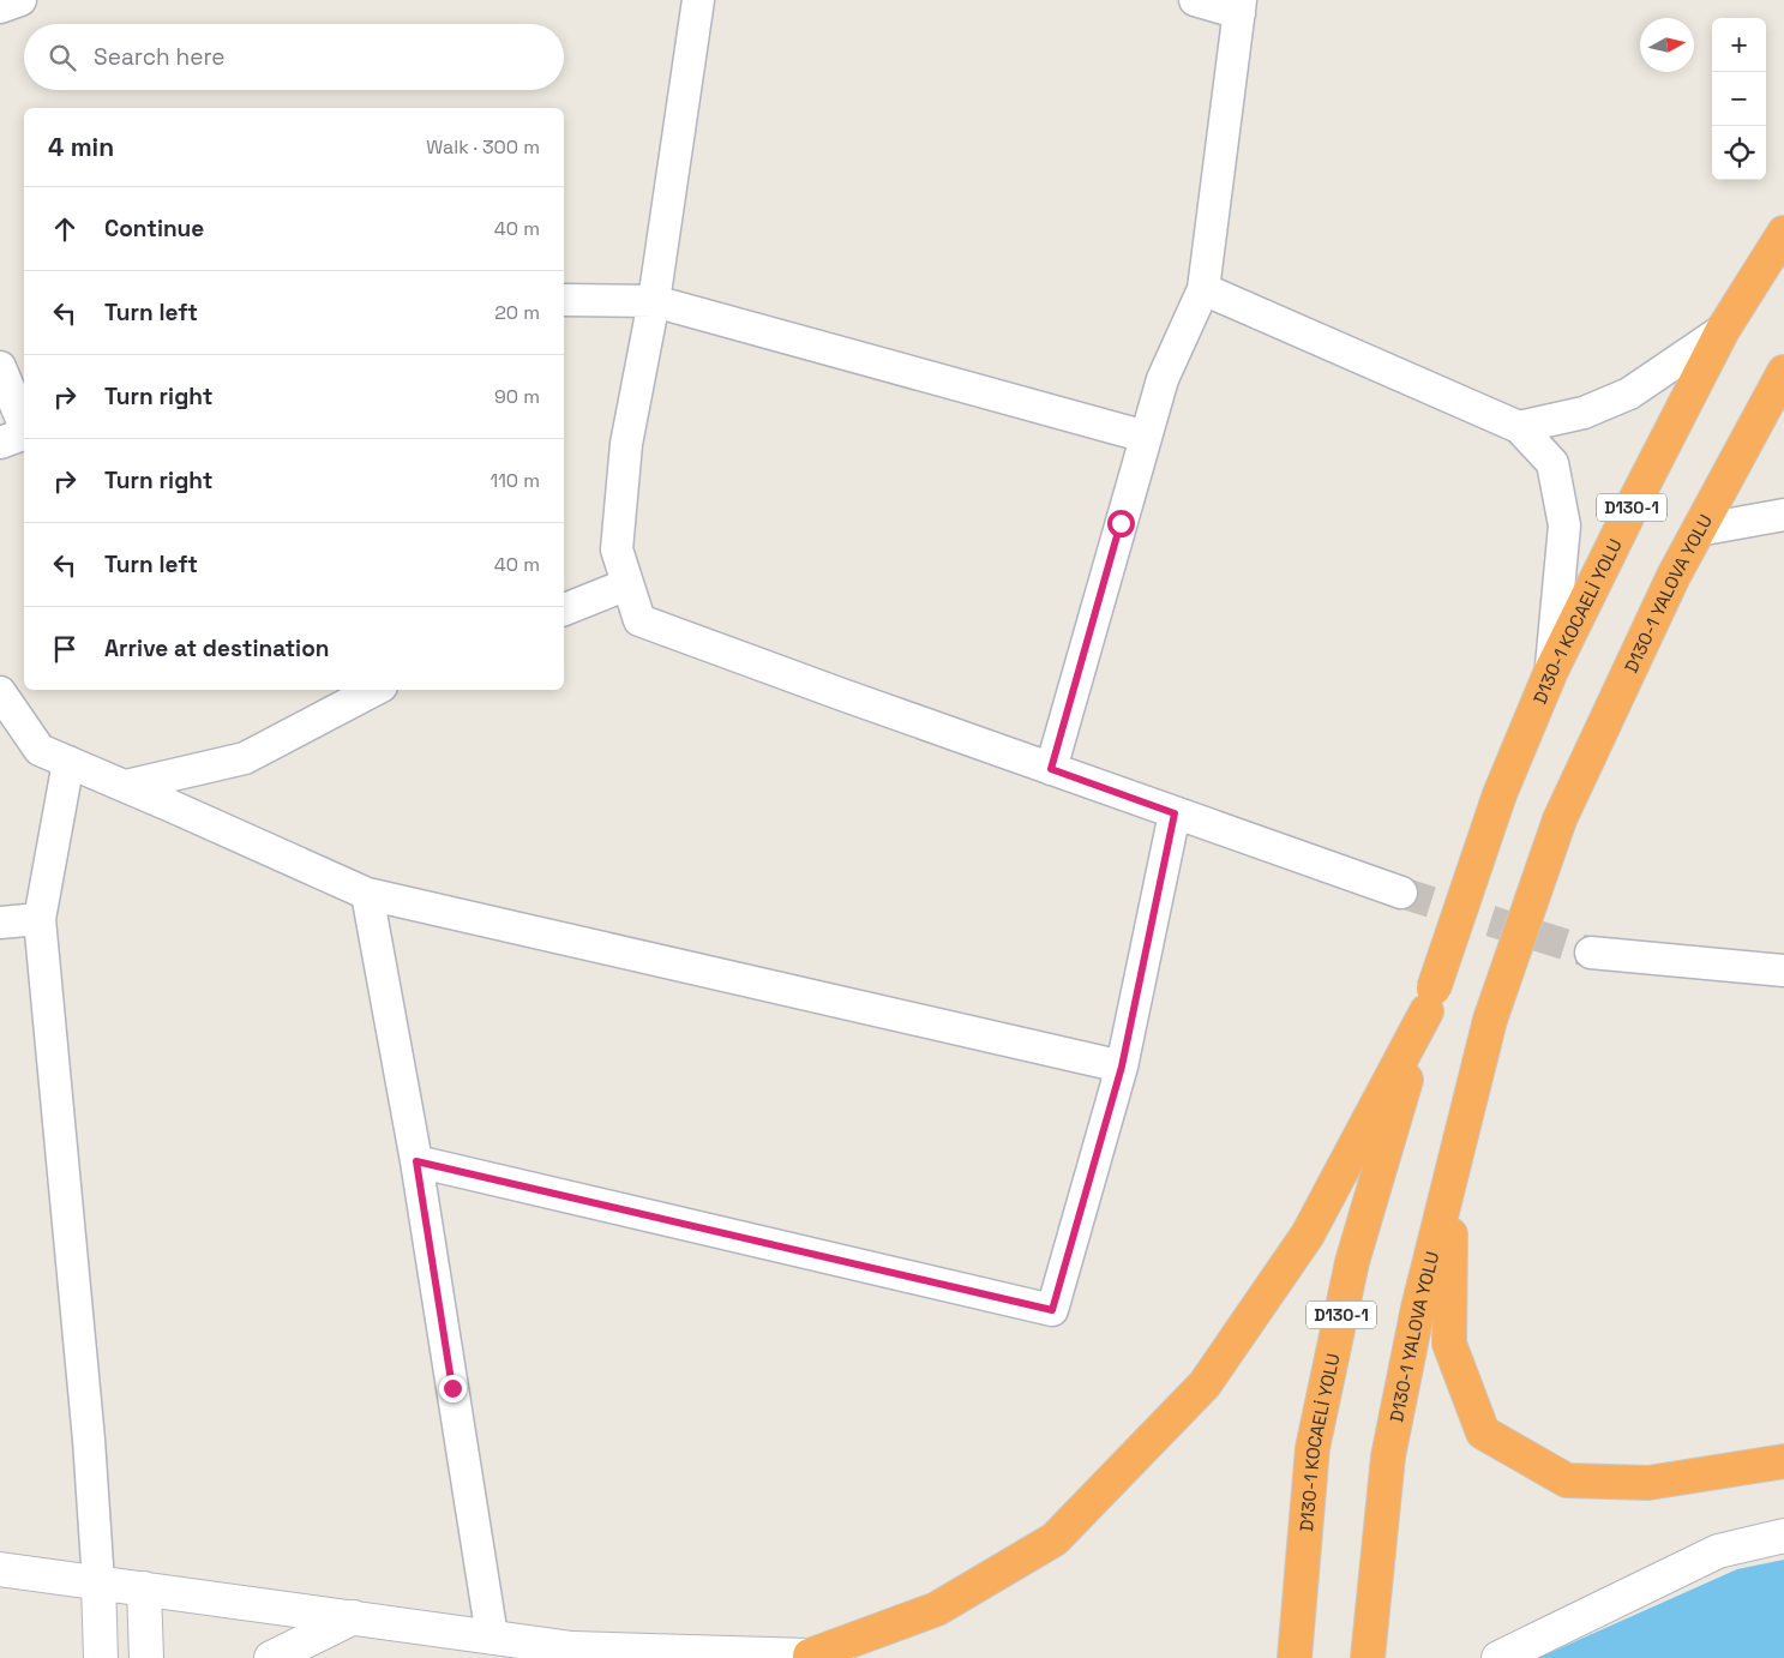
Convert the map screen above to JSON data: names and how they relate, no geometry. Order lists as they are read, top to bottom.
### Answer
{
  "streets": {
    "highway": ["D130-1", "D130-1 YALOVA YOLU", "D130-1 KOCAELİ YOLU"]
  },
  "north": "right",
  "page": {
    "map_buttons": ["+", "−"],
    "search": "Search here",
    "heading": ["4 min", "Walk · 300 m"],
    "list": [
      ["Continue", "40 m"],
      ["Turn left", "20 m"],
      ["Turn right", "90 m"],
      ["Turn right", "110 m"],
      ["Turn left", "40 m"],
      "Arrive at destination"
    ]
  }
}
